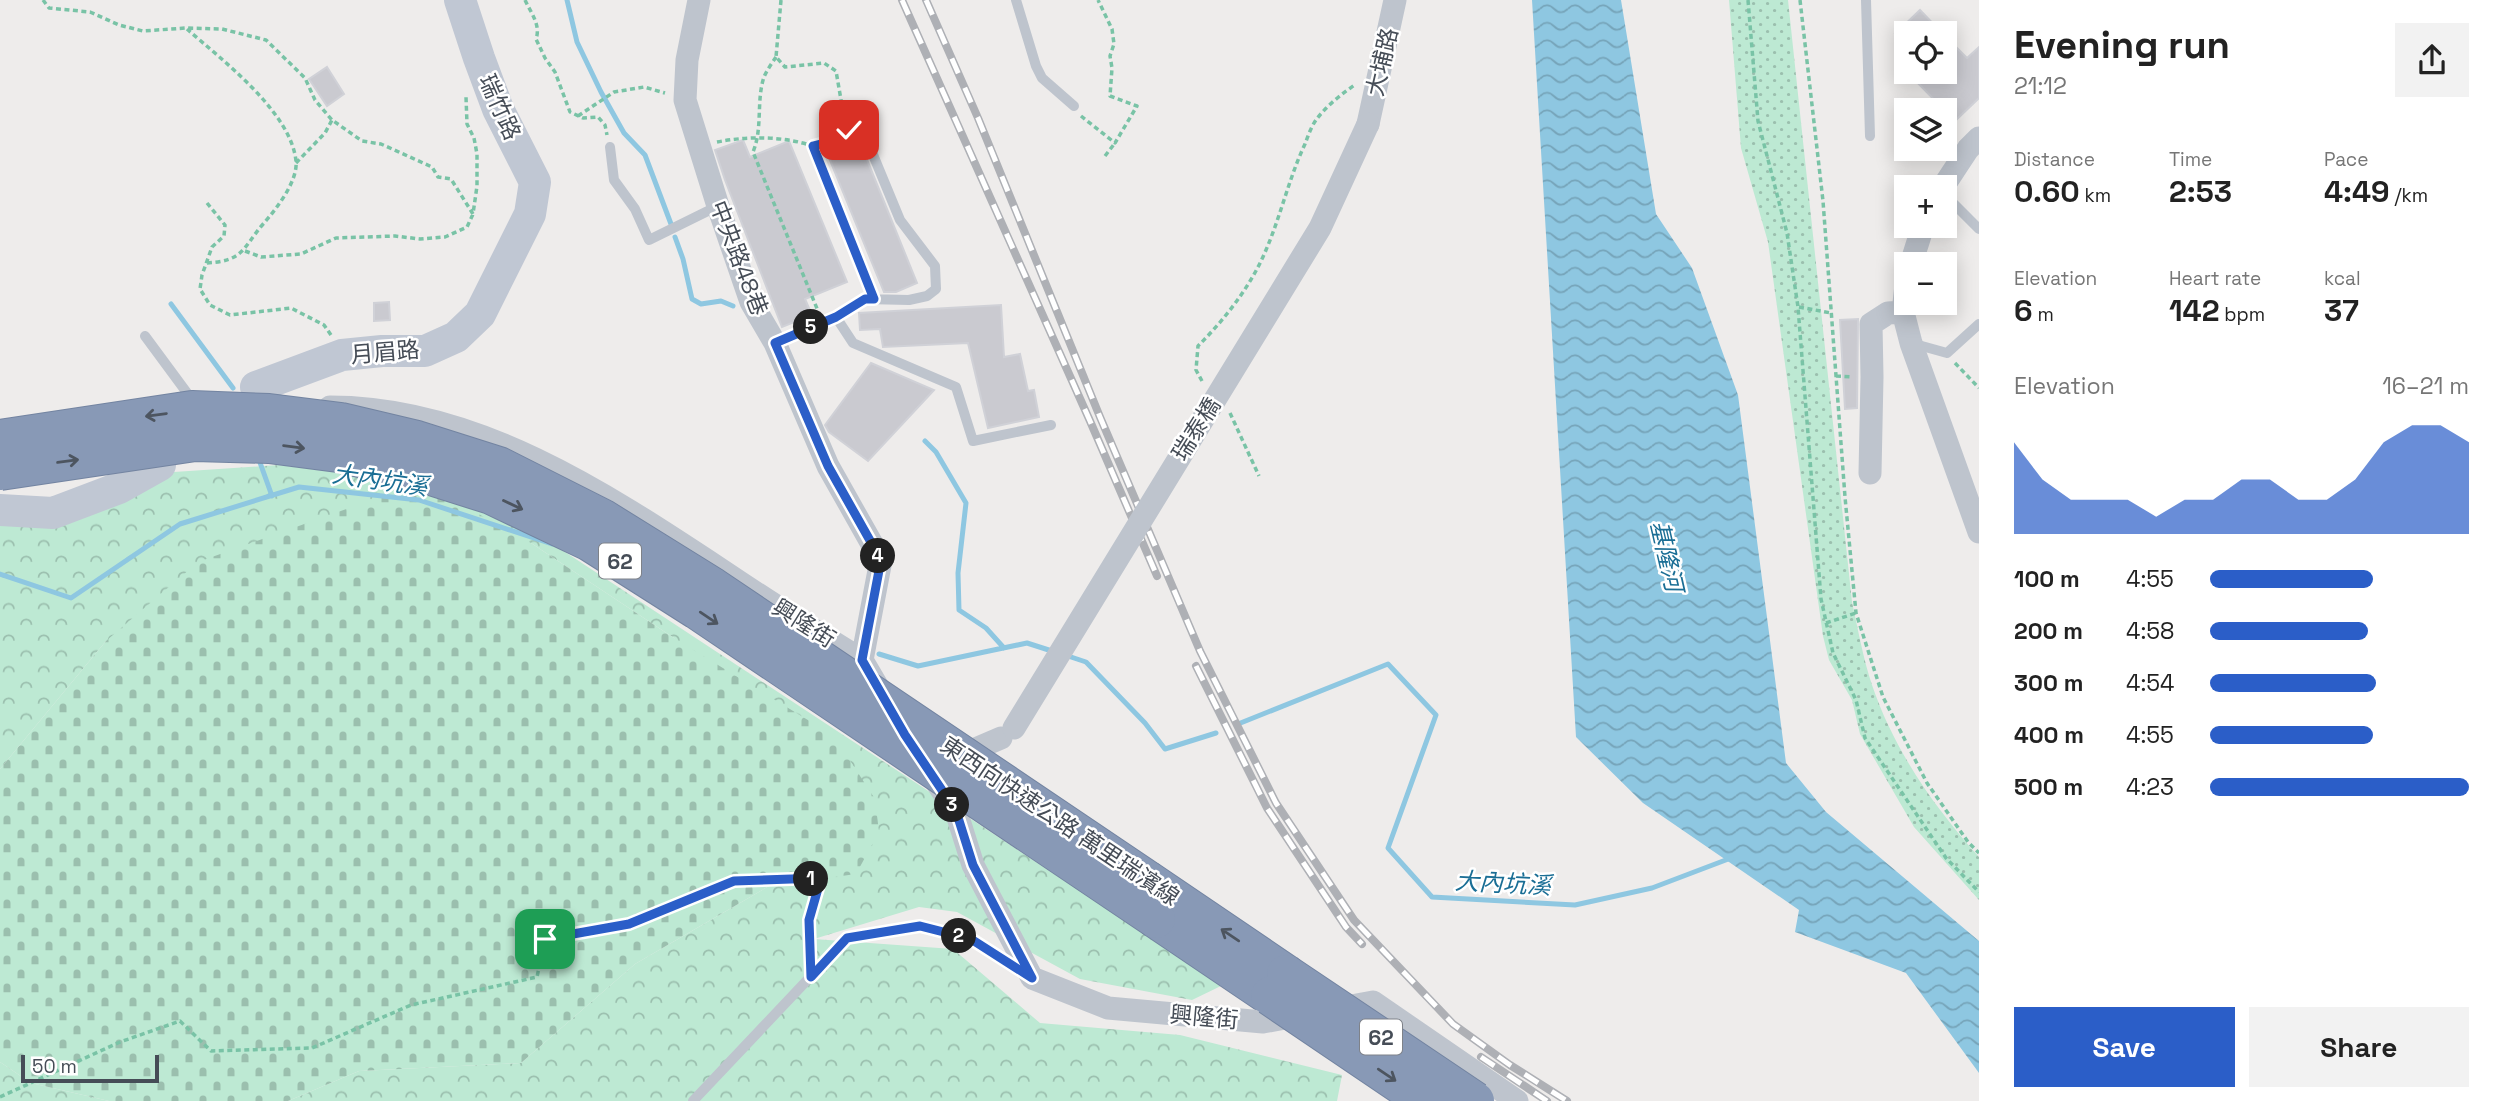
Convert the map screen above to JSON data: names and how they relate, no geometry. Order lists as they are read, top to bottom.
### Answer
{
  "streets": {
    "highway": ["62", "東西向快速公路 萬里瑞濱線"],
    "street": [
      "大埔路",
      "瑞竹路",
      "中央路48巷",
      "月眉路",
      "瑞泰橋",
      "興隆街"
    ]
  },
  "crossings": [
    ["大埔路", "瑞泰橋"],
    ["瑞竹路", "月眉路"],
    ["中央路48巷", "興隆街"],
    ["月眉路", "興隆街"]
  ],
  "water": ["大內坑溪", "基隆河"],
  "scale_bar": "50 m",
  "page": {
    "heading": ["Evening run", "21:12"],
    "map_buttons": ["+", "−"],
    "stats": [
      ["Distance", "0.60 km"],
      ["Time", "2:53"],
      ["Pace", "4:49 /km"],
      ["Elevation", "6 m"],
      ["Heart rate", "142 bpm"],
      ["kcal", "37"]
    ],
    "pins": [
      "5",
      "4",
      "3",
      "1",
      "2"
    ],
    "chart": ["Elevation", "16–21 m"],
    "list": [
      {
        "name": "100 m",
        "note": "4:55"
      },
      {
        "name": "200 m",
        "note": "4:58"
      },
      {
        "name": "300 m",
        "note": "4:54"
      },
      {
        "name": "400 m",
        "note": "4:55"
      },
      {
        "name": "500 m",
        "note": "4:23"
      }
    ],
    "buttons": ["Save", "Share"],
    "scale": "50 m"
  }
}
